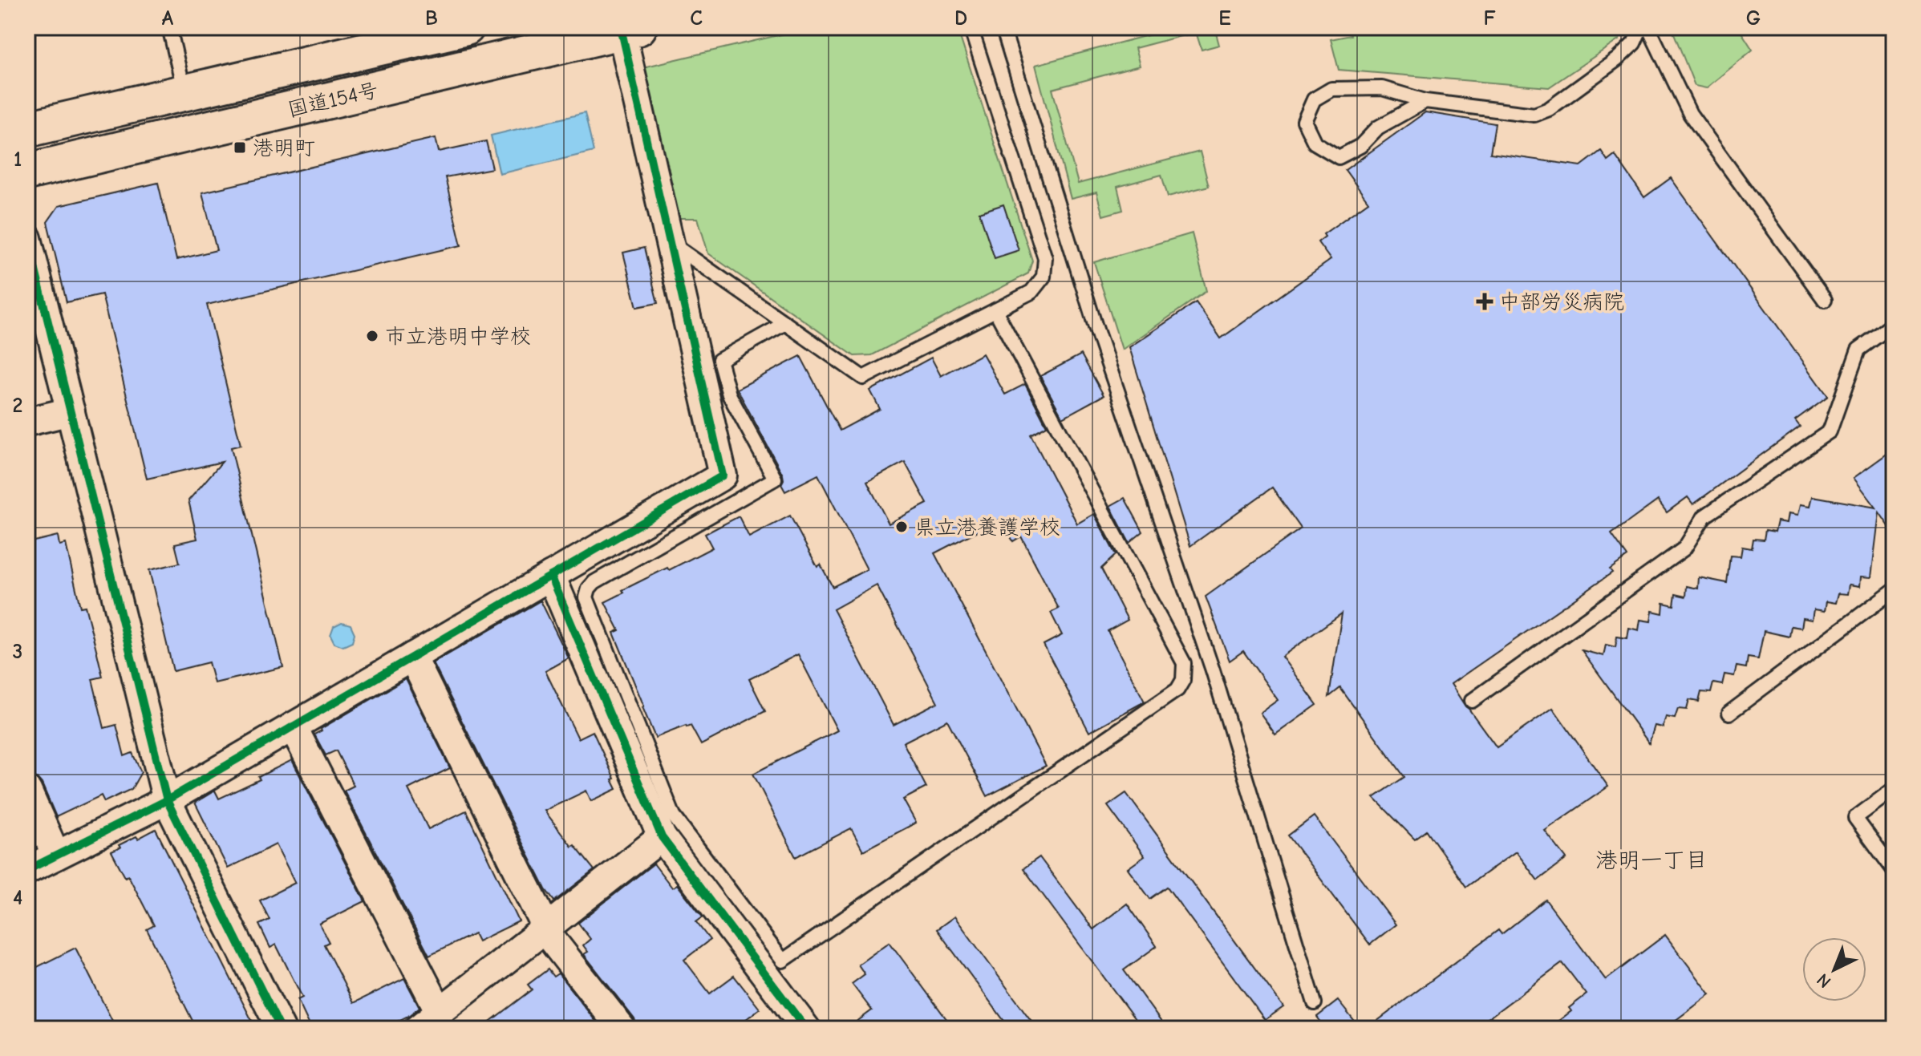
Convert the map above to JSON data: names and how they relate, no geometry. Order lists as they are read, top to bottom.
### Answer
{
  "streets": {
    "highway": ["国道154号"]
  },
  "districts": ["港明一丁目"],
  "places": {
    "transit": ["港明町"],
    "health": ["中部労災病院"],
    "other": ["市立港明中学校", "県立港養護学校"]
  },
  "north": "bottom left",
  "grid": {
    "columns": [
      "A",
      "B",
      "C",
      "D",
      "E",
      "F",
      "G"
    ],
    "rows": [
      "1",
      "2",
      "3",
      "4"
    ]
  }
}
